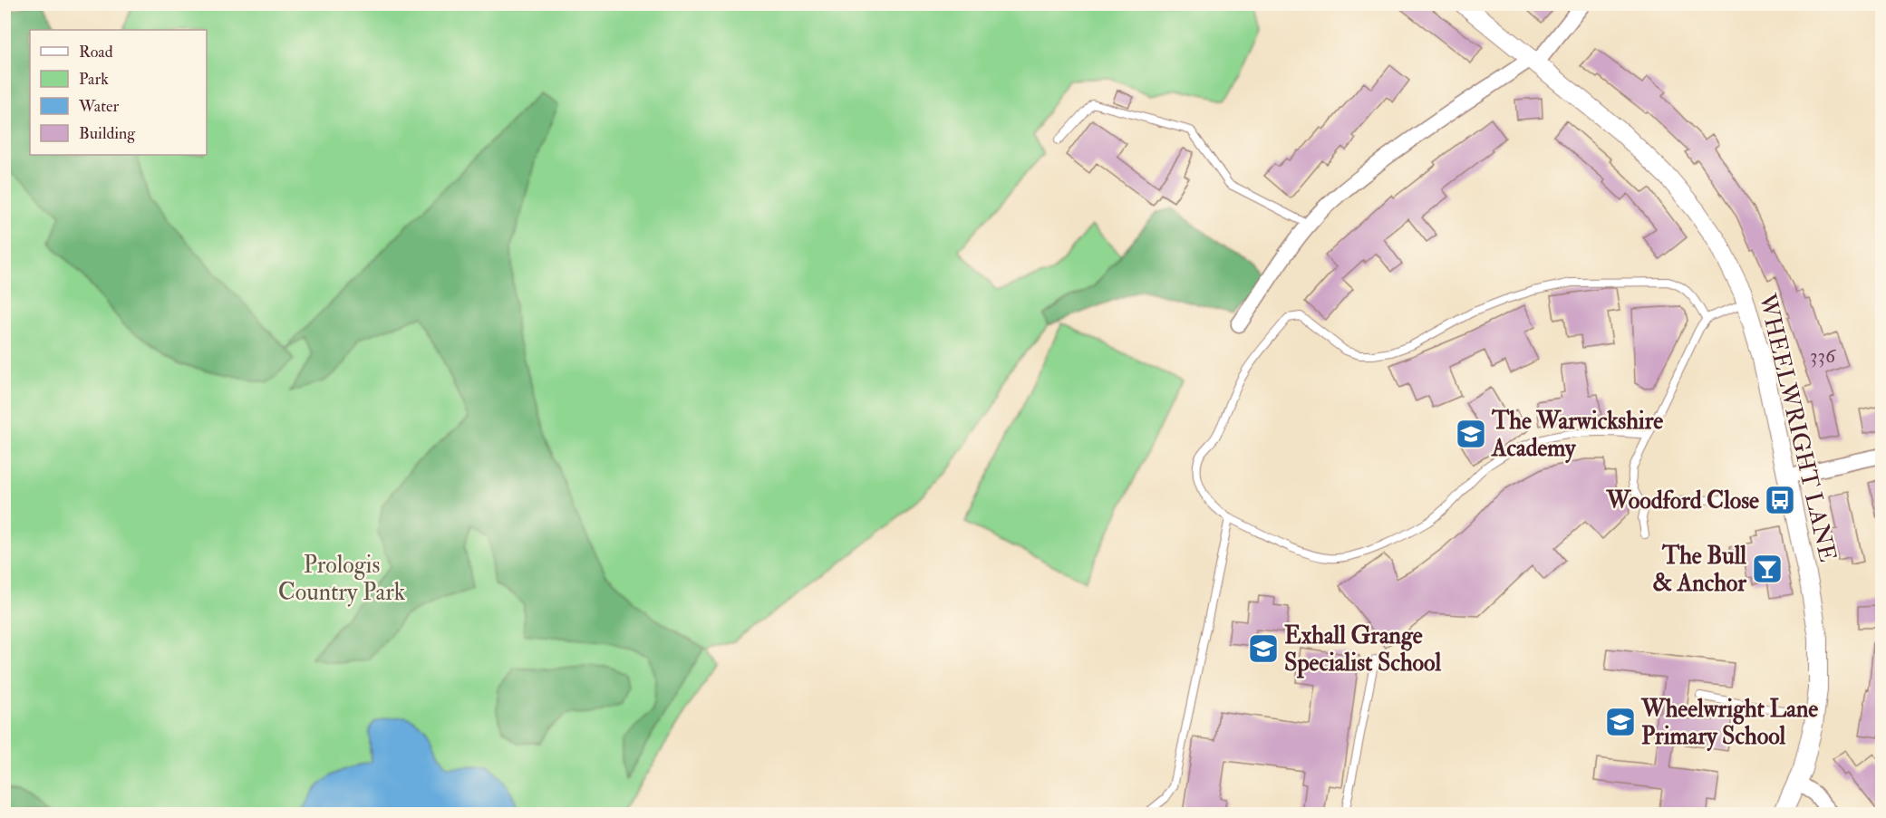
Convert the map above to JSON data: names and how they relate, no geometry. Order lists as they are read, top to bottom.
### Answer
{
  "streets": {
    "street": ["WHEELWRIGHT LANE"]
  },
  "parks": ["Prologis Country Park"],
  "places": {
    "school or university": ["The Warwickshire Academy", "Exhall Grange Specialist School", "Wheelwright Lane Primary School"],
    "bus stop": ["Woodford Close"],
    "bar": ["The Bull & Anchor"]
  },
  "house_numbers": ["336"],
  "legend": [
    "Road",
    "Park",
    "Water",
    "Building"
  ]
}
